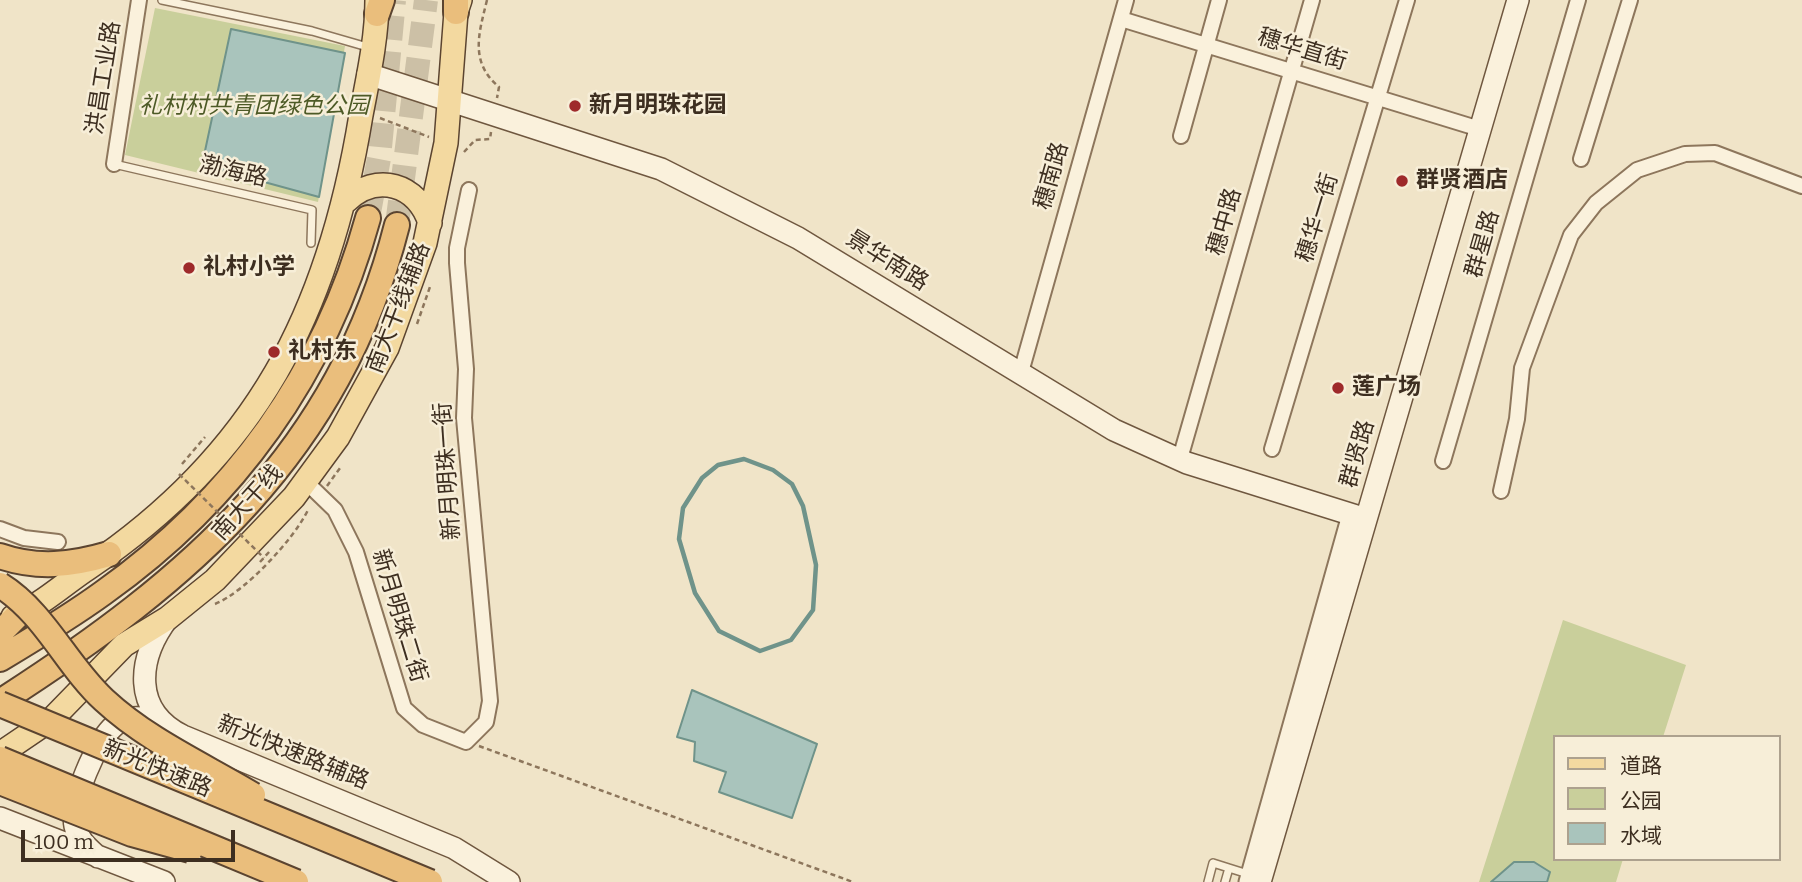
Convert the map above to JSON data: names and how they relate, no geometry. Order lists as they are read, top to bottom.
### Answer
{
  "streets": {
    "highway": ["南大干线", "新光快速路"],
    "main road": [
      "景华南路",
      "南大干线辅路",
      "群贤路",
      "新光快速路辅路"
    ],
    "street": [
      "穗华直街",
      "洪昌工业路",
      "穗南路",
      "穗华一街",
      "穗中路",
      "群星路",
      "新月明珠一街",
      "新月明珠二街"
    ],
    "lane": ["渤海路"]
  },
  "crossings": [
    ["穗华直街", "穗南路"],
    ["穗华直街", "穗华一街"],
    ["穗华直街", "穗中路"],
    ["穗华直街", "群贤路"],
    ["洪昌工业路", "渤海路"],
    ["景华南路", "南大干线辅路"],
    ["景华南路", "群贤路"],
    ["南大干线辅路", "新月明珠二街"],
    ["新月明珠一街", "新月明珠二街"],
    ["南大干线", "新光快速路"]
  ],
  "parks": ["礼村村共青团绿色公园"],
  "places": [
    "新月明珠花园",
    "群贤酒店",
    "礼村小学",
    "礼村东",
    "莲广场"
  ],
  "legend": ["道路", "公园", "水域"],
  "scale_bar": "100 m"
}
